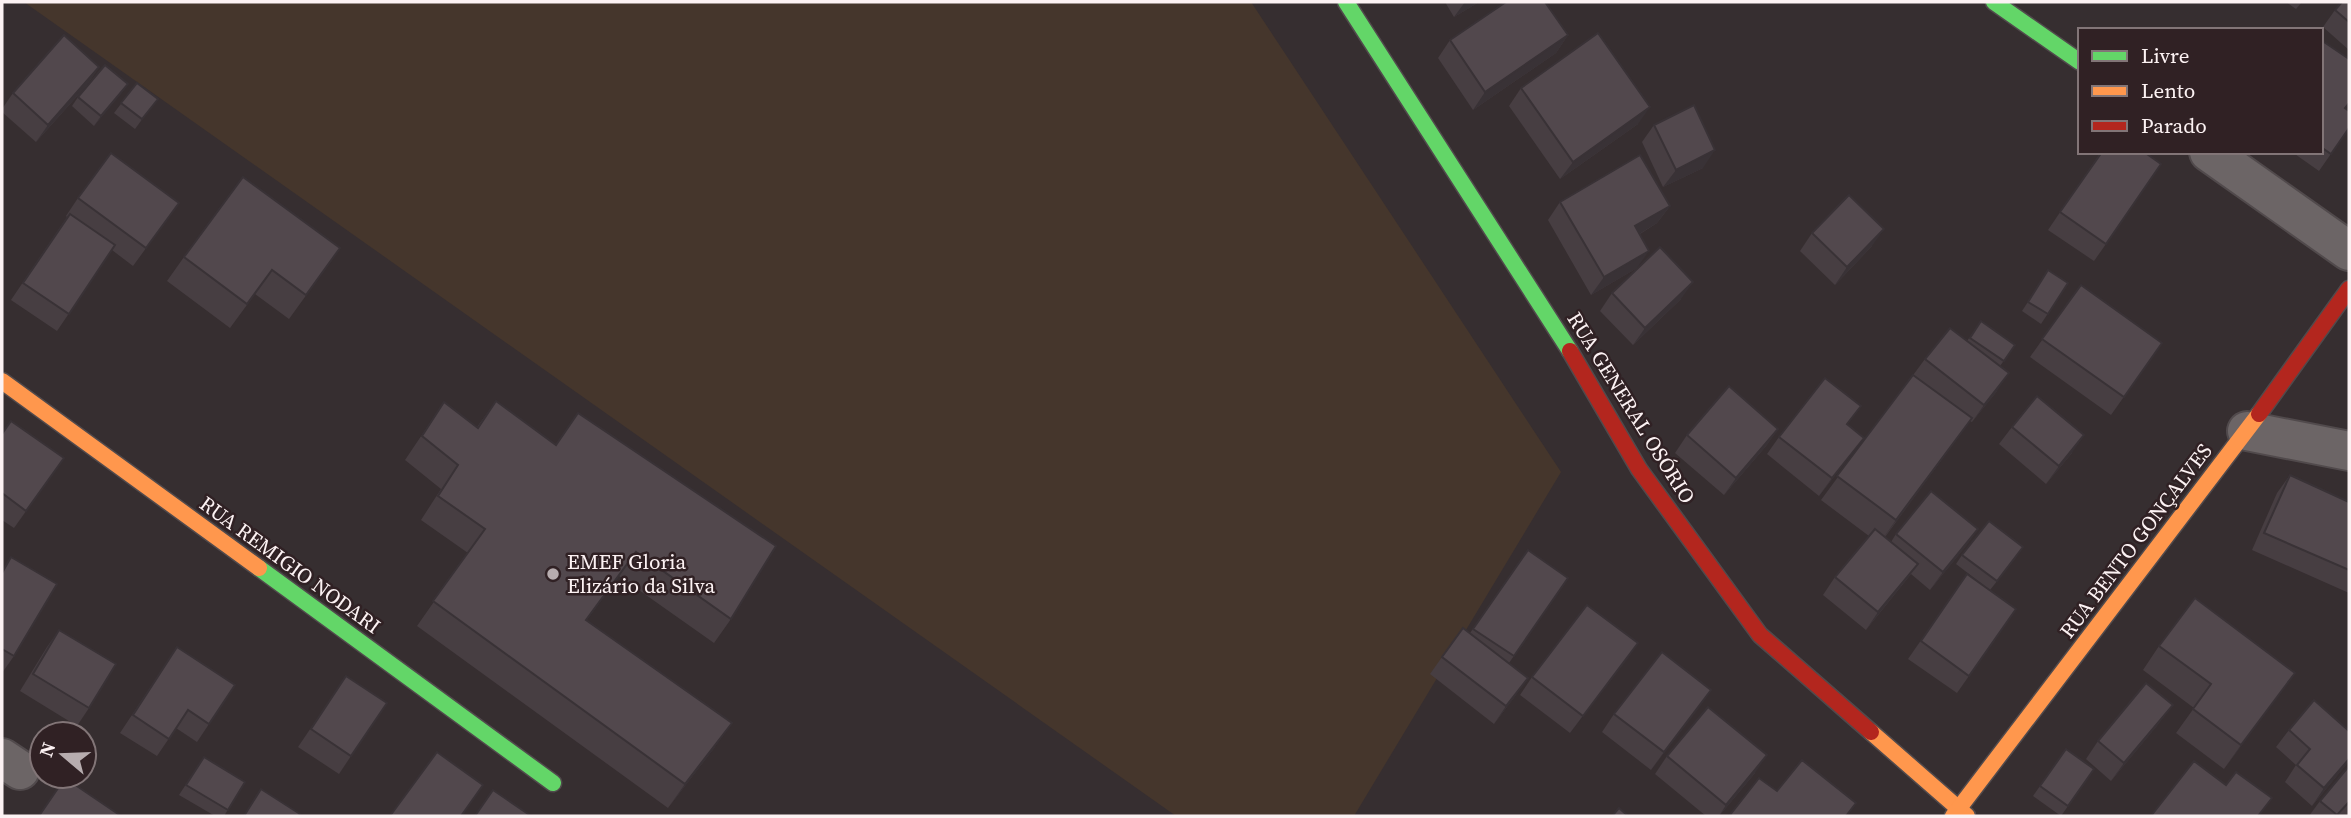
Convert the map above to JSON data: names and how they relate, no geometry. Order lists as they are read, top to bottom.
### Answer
{
  "streets": {
    "street": ["RUA GENERAL OSÓRIO", "RUA BENTO GONÇALVES", "RUA REMIGIO NODARI"]
  },
  "crossings": [
    ["RUA GENERAL OSÓRIO", "RUA BENTO GONÇALVES"]
  ],
  "places": ["EMEF Gloria Elizário da Silva"],
  "legend": ["Livre", "Lento", "Parado"],
  "north": "left"
}
